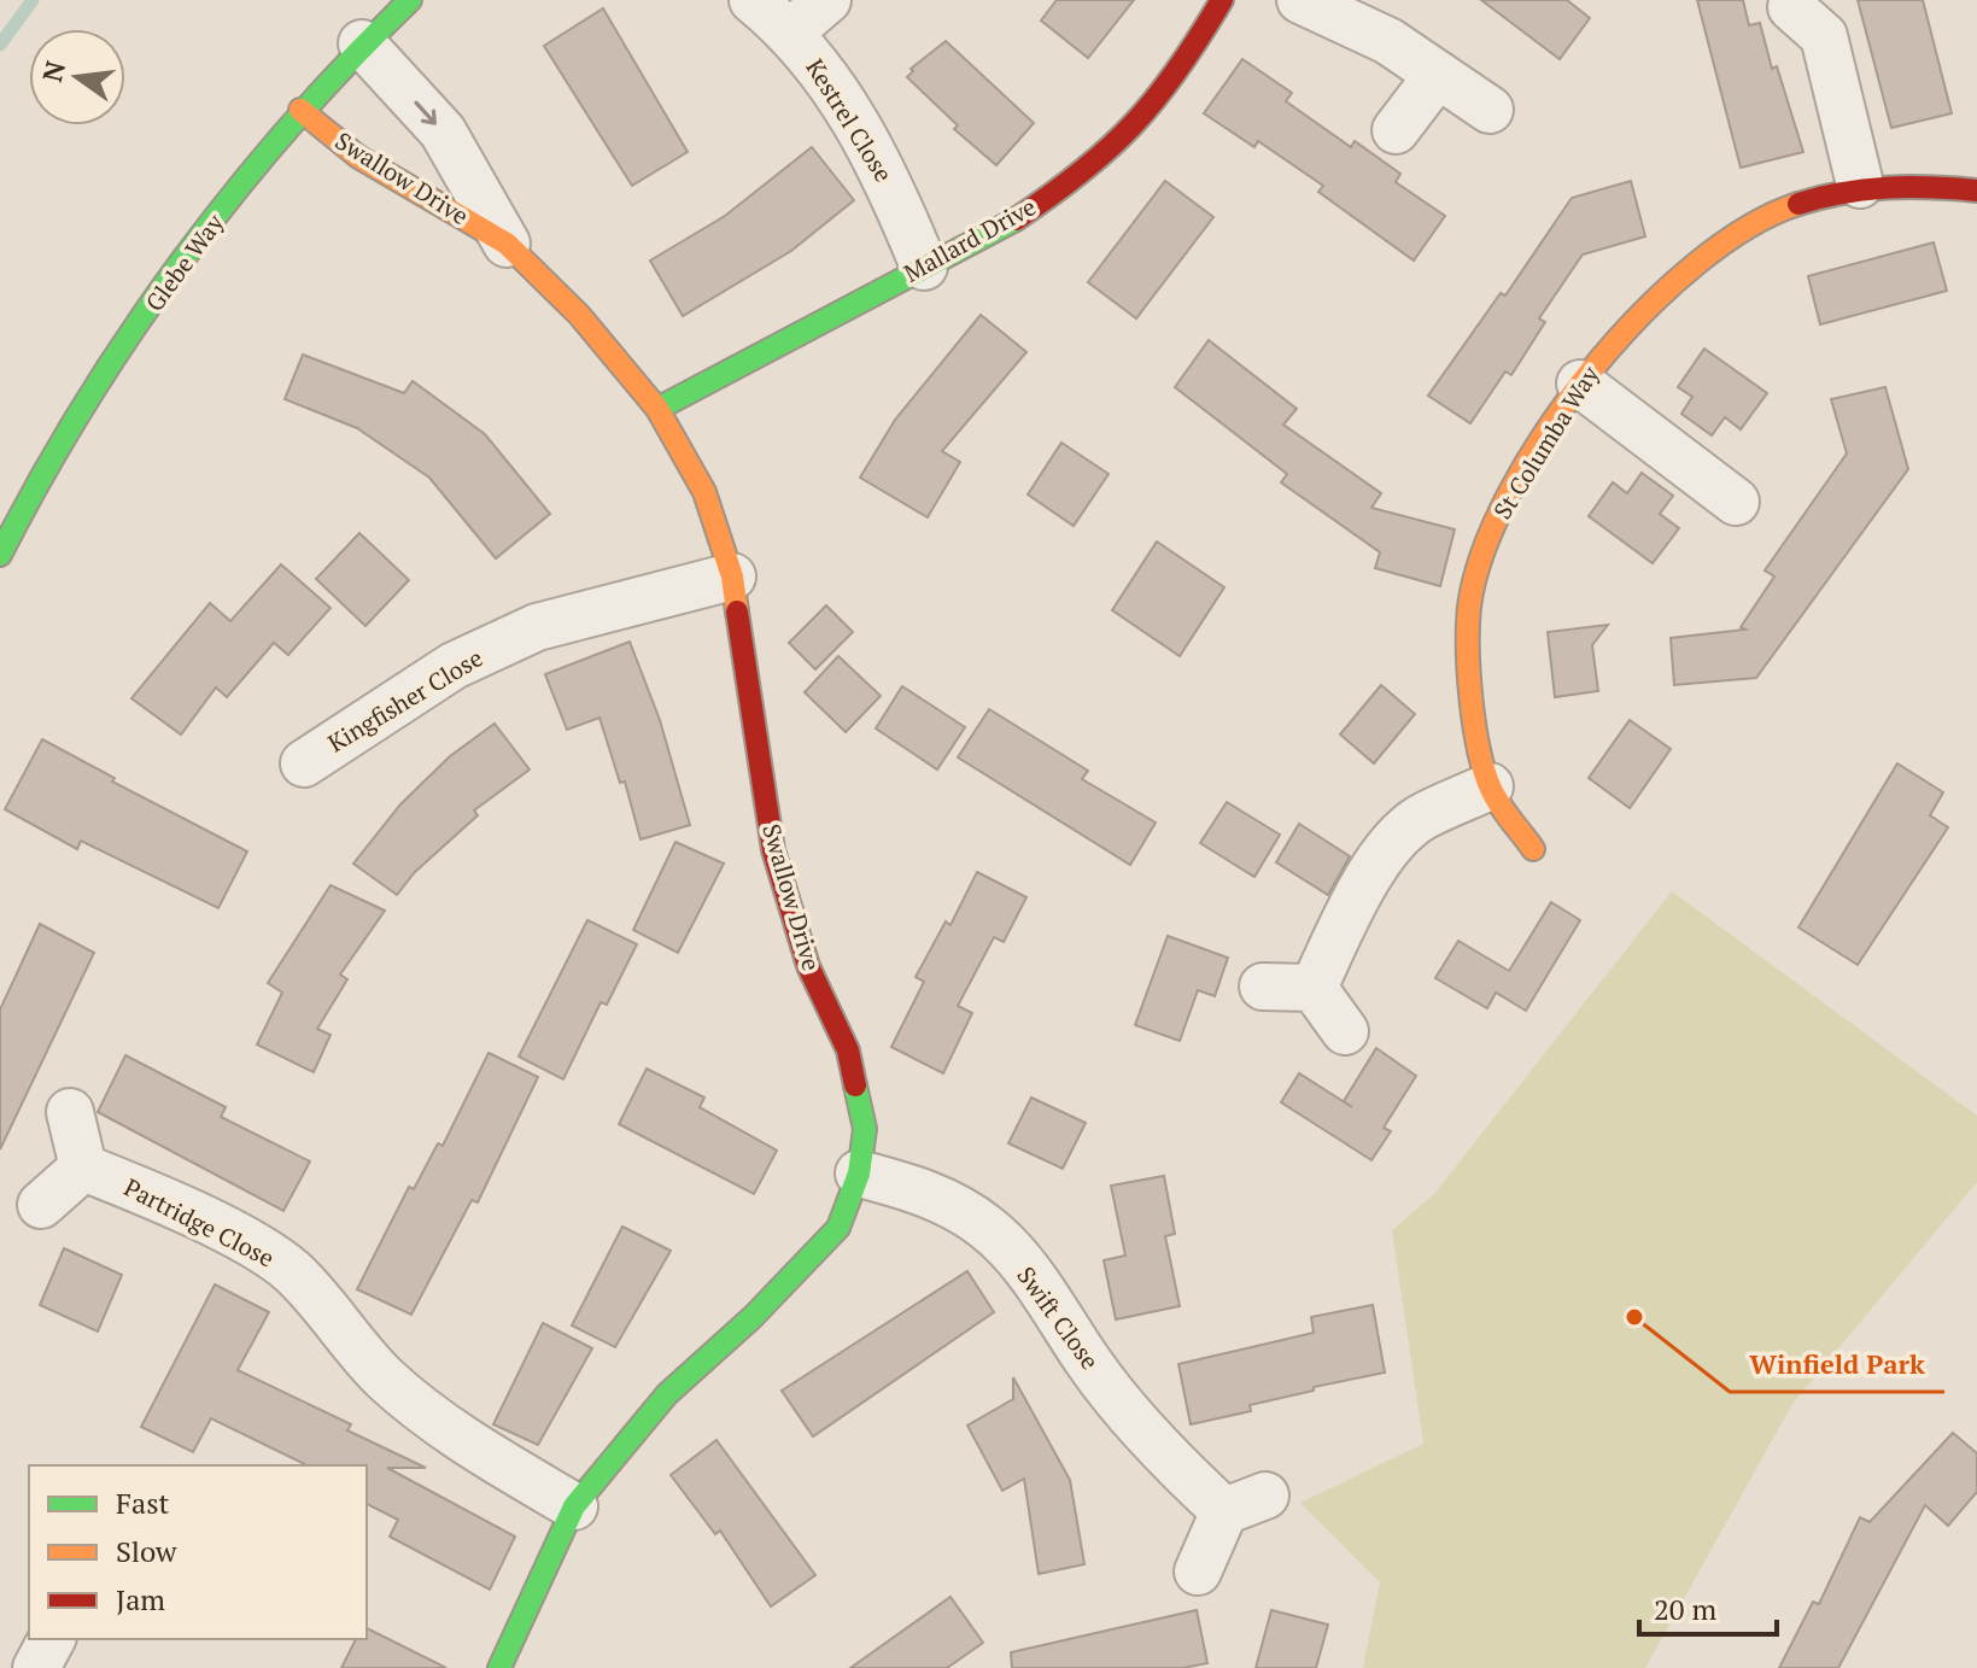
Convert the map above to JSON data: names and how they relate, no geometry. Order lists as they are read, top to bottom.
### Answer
{
  "streets": {
    "street": [
      "Kestrel Close",
      "Swallow Drive",
      "Mallard Drive",
      "Glebe Way",
      "St Columba Way",
      "Kingfisher Close",
      "Partridge Close",
      "Swift Close"
    ]
  },
  "crossings": [
    ["Kestrel Close", "Mallard Drive"],
    ["Swallow Drive", "Mallard Drive"],
    ["Swallow Drive", "Glebe Way"],
    ["Swallow Drive", "Kingfisher Close"],
    ["Swallow Drive", "Partridge Close"],
    ["Swallow Drive", "Swift Close"]
  ],
  "places": ["Winfield Park"],
  "legend": ["Fast", "Slow", "Jam"],
  "scale_bar": "20 m",
  "north": "left"
}
